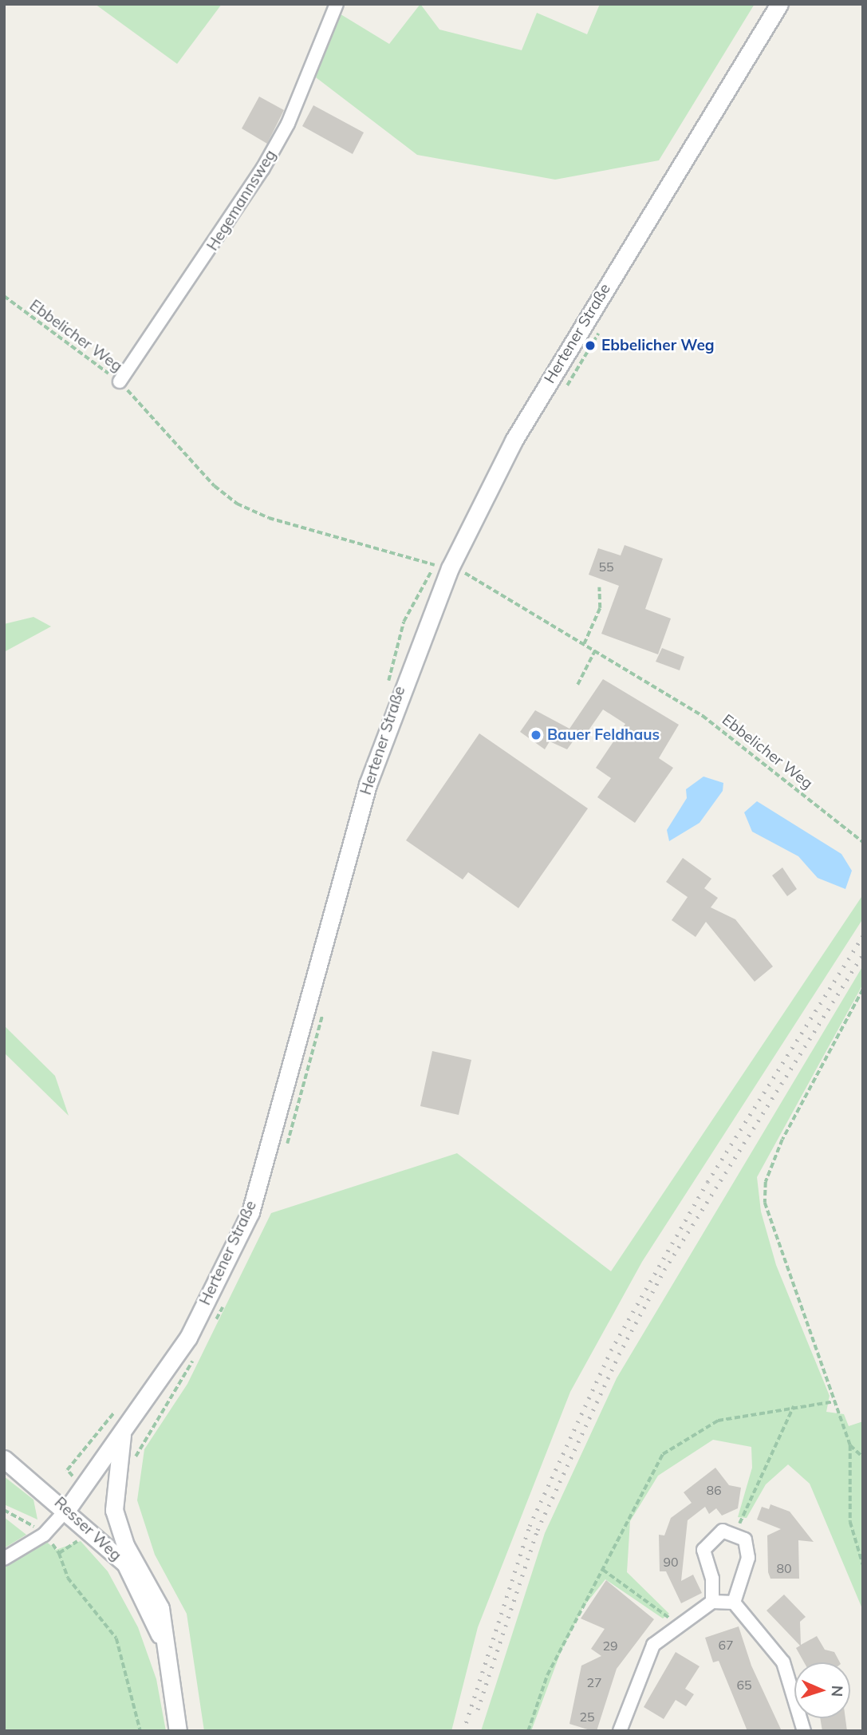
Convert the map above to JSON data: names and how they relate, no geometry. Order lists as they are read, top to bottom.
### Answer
{
  "streets": {
    "main road": ["Hertener Straße", "Resser Weg"],
    "street": ["Hegemannsweg"],
    "path": ["Ebbelicher Weg"]
  },
  "crossings": [
    ["Hegemannsweg", "Ebbelicher Weg"],
    ["Hertener Straße", "Ebbelicher Weg"],
    ["Hertener Straße", "Resser Weg"]
  ],
  "places": ["Ebbelicher Weg", "Bauer Feldhaus"],
  "house_numbers": [
    "55",
    "86",
    "90",
    "80",
    "67",
    "29",
    "27",
    "65",
    "25"
  ],
  "north": "right"
}
